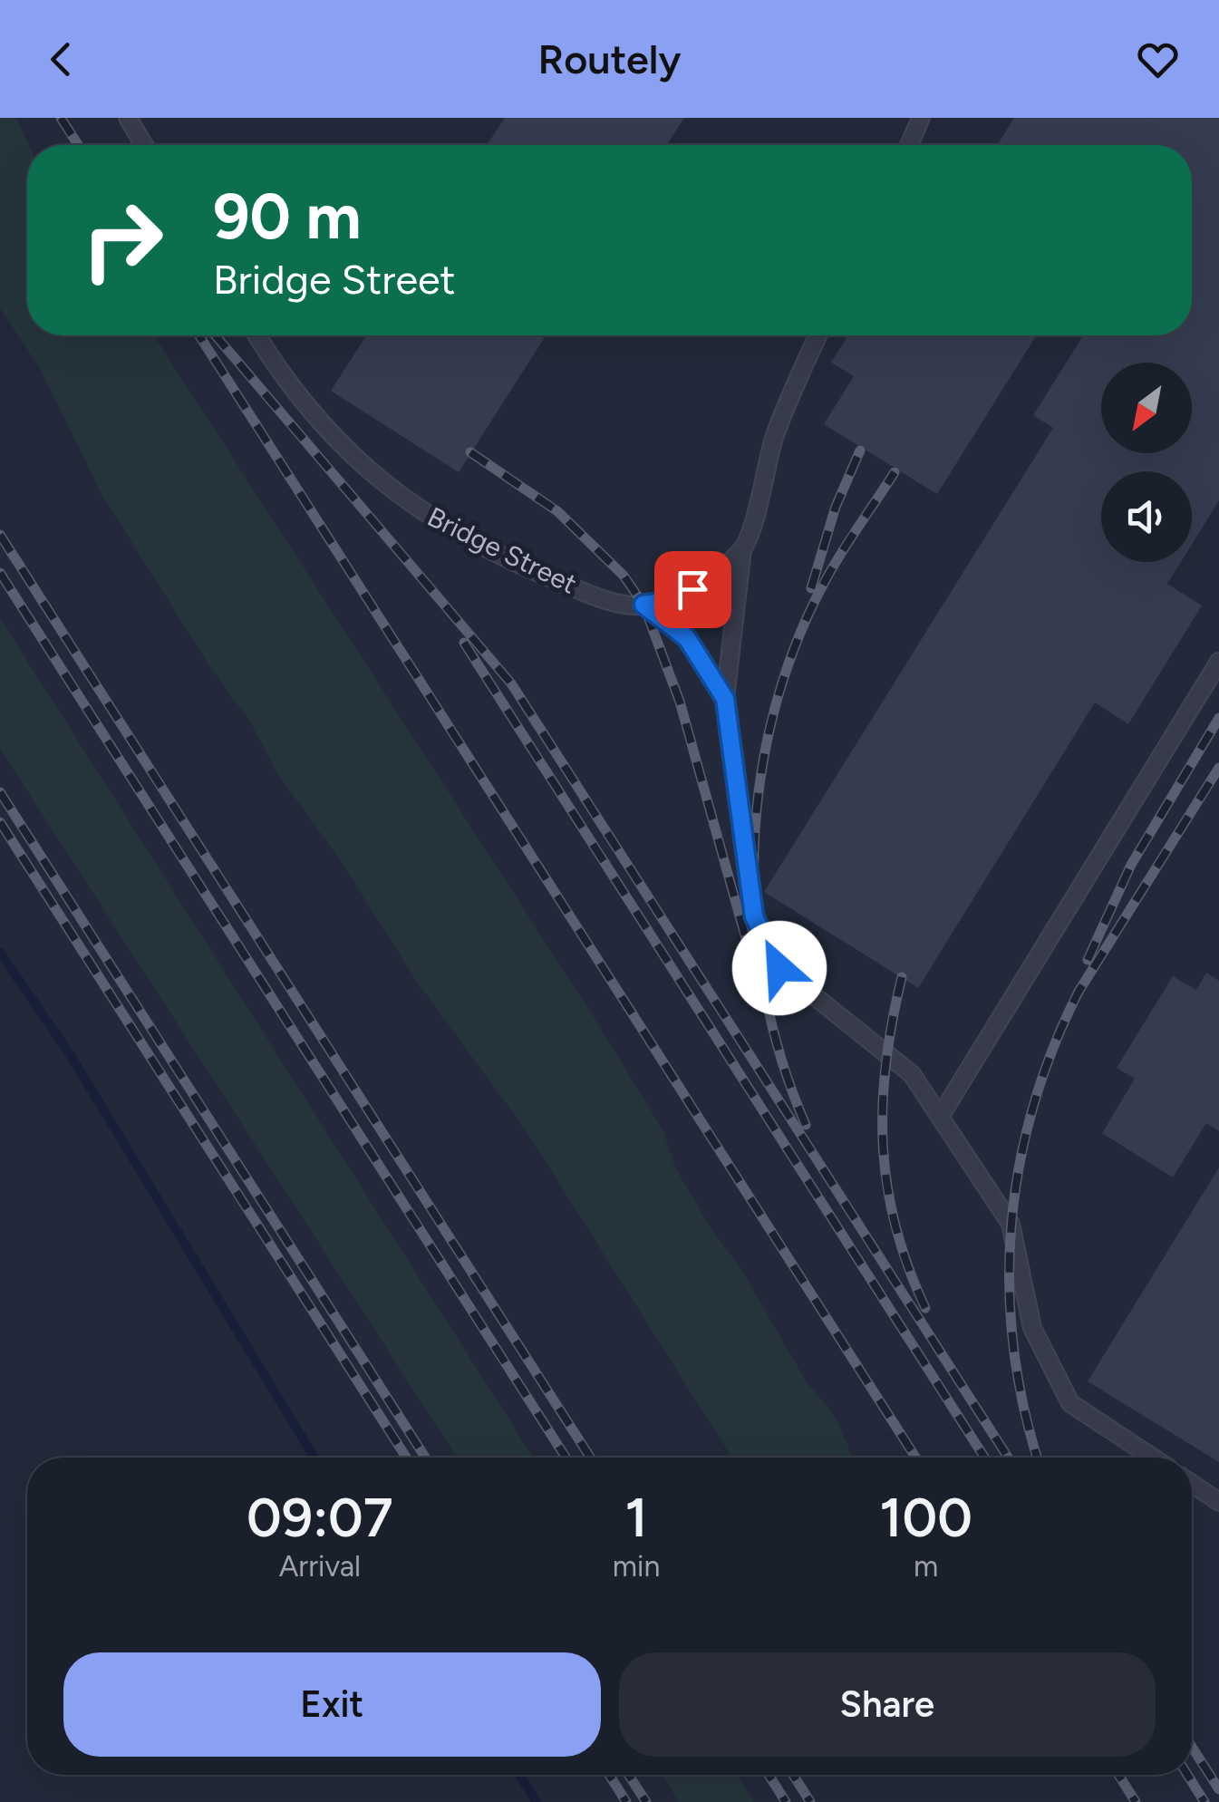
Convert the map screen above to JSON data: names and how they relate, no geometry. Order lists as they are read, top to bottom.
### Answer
{
  "streets": {
    "lane": ["Bridge Street"]
  },
  "north": "bottom left",
  "page": {
    "header": "Routely",
    "turn": ["90 m", "Bridge Street"],
    "eta": [
      "09:07",
      "Arrival",
      "1",
      "min",
      "100",
      "m"
    ],
    "buttons": ["Exit", "Share"]
  }
}
